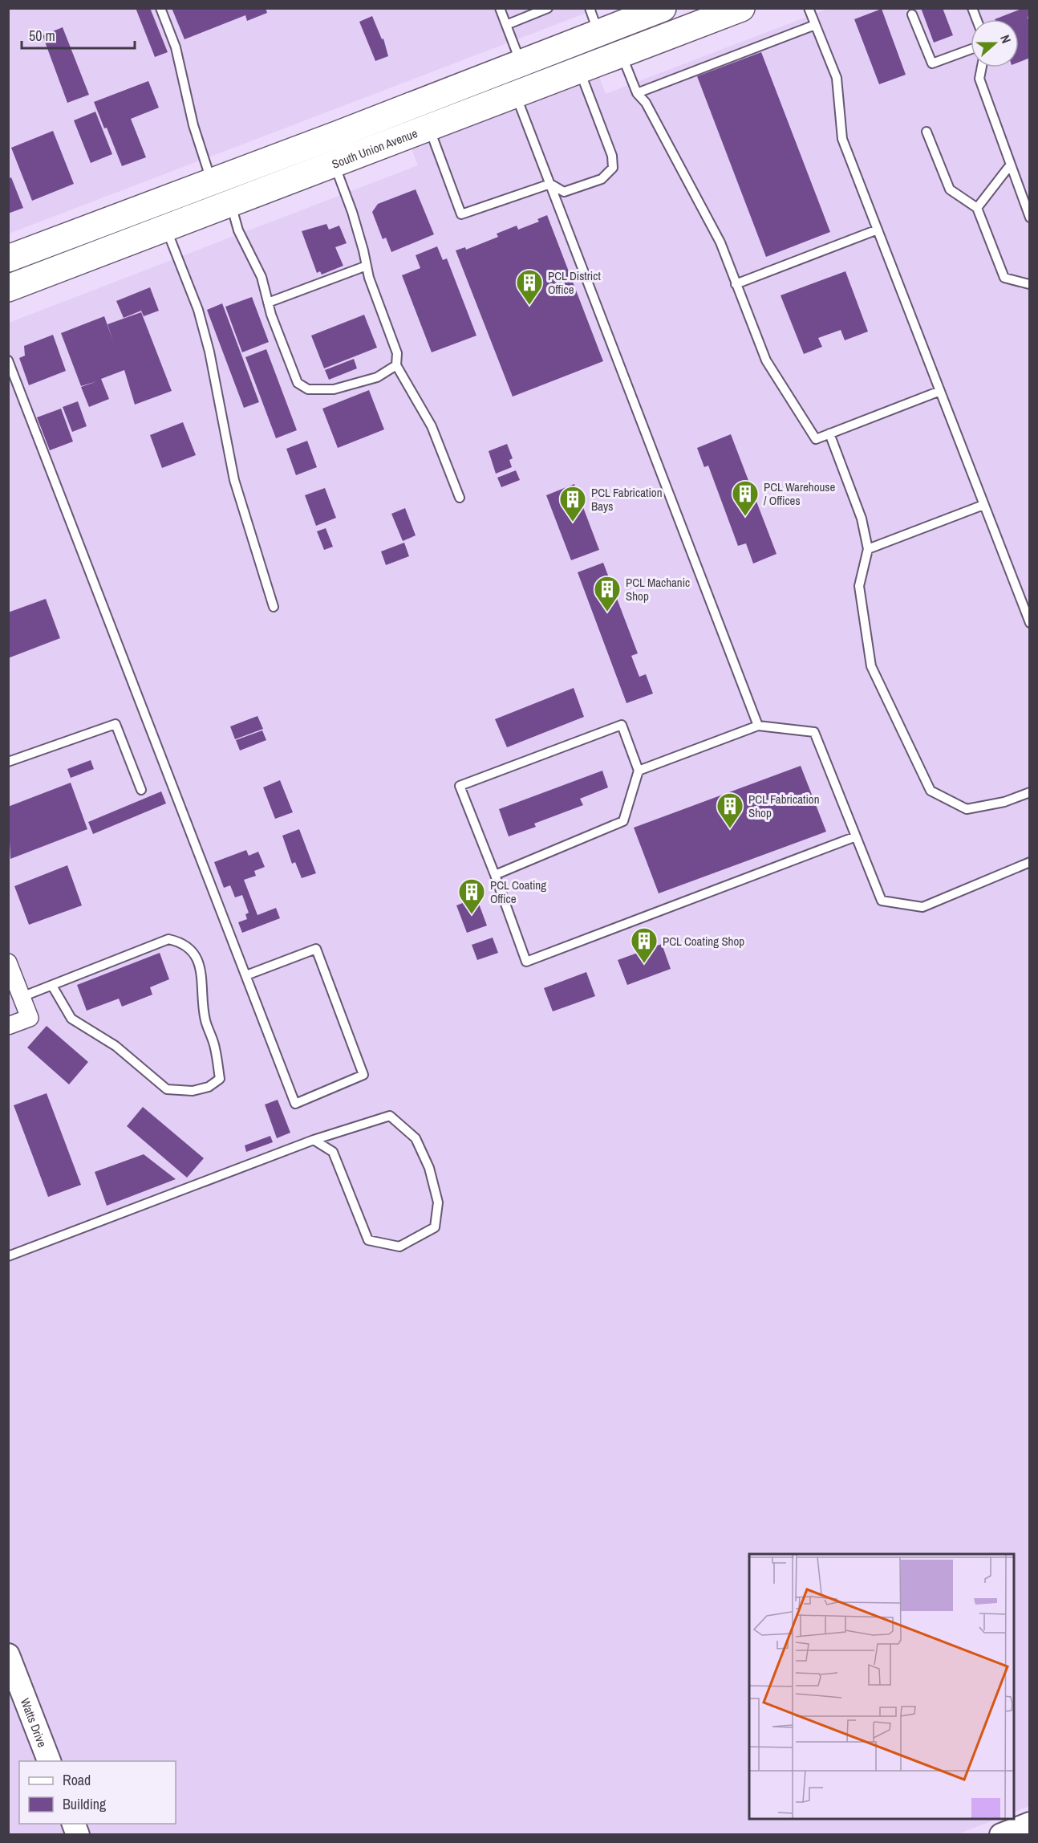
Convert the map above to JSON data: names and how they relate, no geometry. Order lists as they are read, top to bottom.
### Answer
{
  "streets": {
    "main road": ["South Union Avenue"],
    "street": ["Watts Drive"]
  },
  "places": {
    "building": [
      "PCL District Office",
      "PCL Warehouse / Offices",
      "PCL Fabrication Bays",
      "PCL Machanic Shop",
      "PCL Fabrication Shop",
      "PCL Coating Office",
      "PCL Coating Shop"
    ]
  },
  "legend": ["Road", "Building"],
  "scale_bar": "50 m",
  "north": "right"
}
